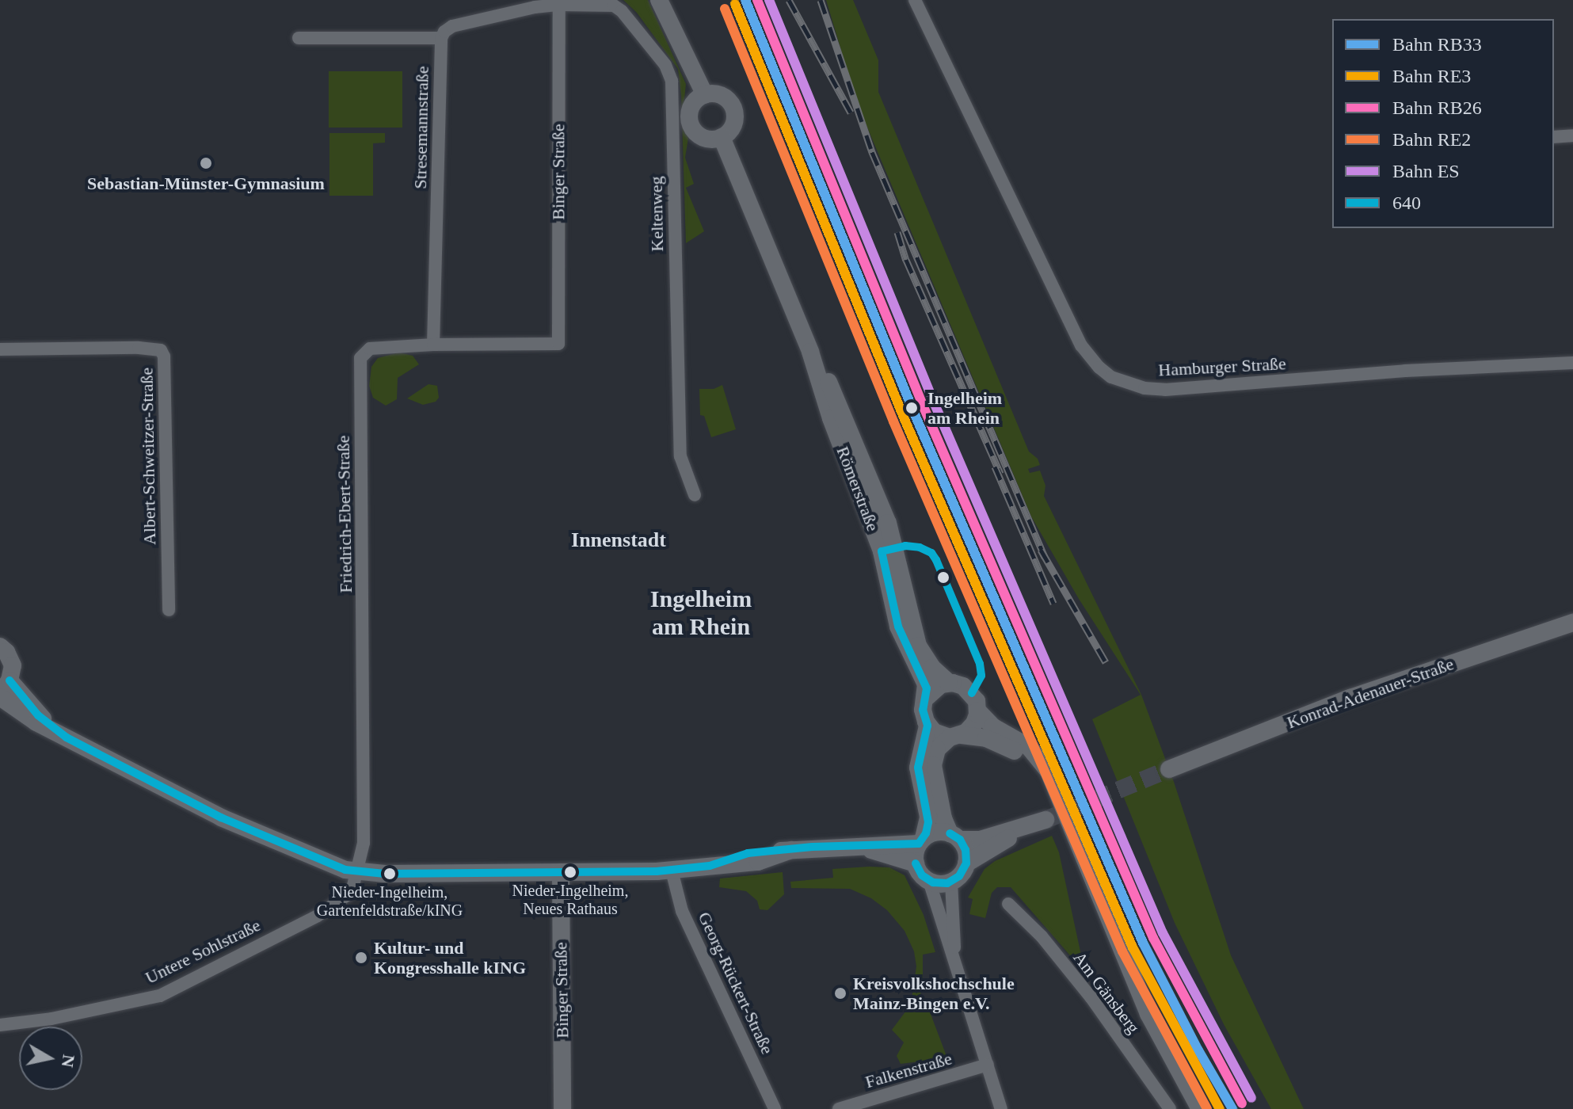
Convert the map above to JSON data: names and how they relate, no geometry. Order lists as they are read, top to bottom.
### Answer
{
  "streets": {
    "main road": ["Binger Straße", "Römerstraße", "Konrad-Adenauer-Straße"],
    "street": [
      "Stresemannstraße",
      "Keltenweg",
      "Hamburger Straße",
      "Albert-Schweitzer-Straße",
      "Friedrich-Ebert-Straße",
      "Untere Sohlstraße",
      "Georg-Rückert-Straße",
      "Am Gänsberg",
      "Falkenstraße"
    ]
  },
  "crossings": [
    ["Stresemannstraße", "Friedrich-Ebert-Straße"],
    ["Binger Straße", "Keltenweg"],
    ["Binger Straße", "Friedrich-Ebert-Straße"],
    ["Friedrich-Ebert-Straße", "Untere Sohlstraße"]
  ],
  "districts": ["Innenstadt", "Ingelheim am Rhein"],
  "places": [
    "Sebastian-Münster-Gymnasium",
    "Ingelheim am Rhein",
    "Nieder-Ingelheim, Neues Rathaus",
    "Nieder-Ingelheim, Gartenfeldstraße/kING",
    "Kultur- und Kongresshalle kING",
    "Kreisvolkshochschule Mainz-Bingen e.V."
  ],
  "lines": [
    "rail line RB33",
    "rail line RB26",
    "rail line ES",
    "rail line RE3",
    "rail line RE2",
    "transit line 640"
  ],
  "legend": [
    "Bahn RB33",
    "Bahn RE3",
    "Bahn RB26",
    "Bahn RE2",
    "Bahn ES",
    "640"
  ],
  "north": "right"
}
